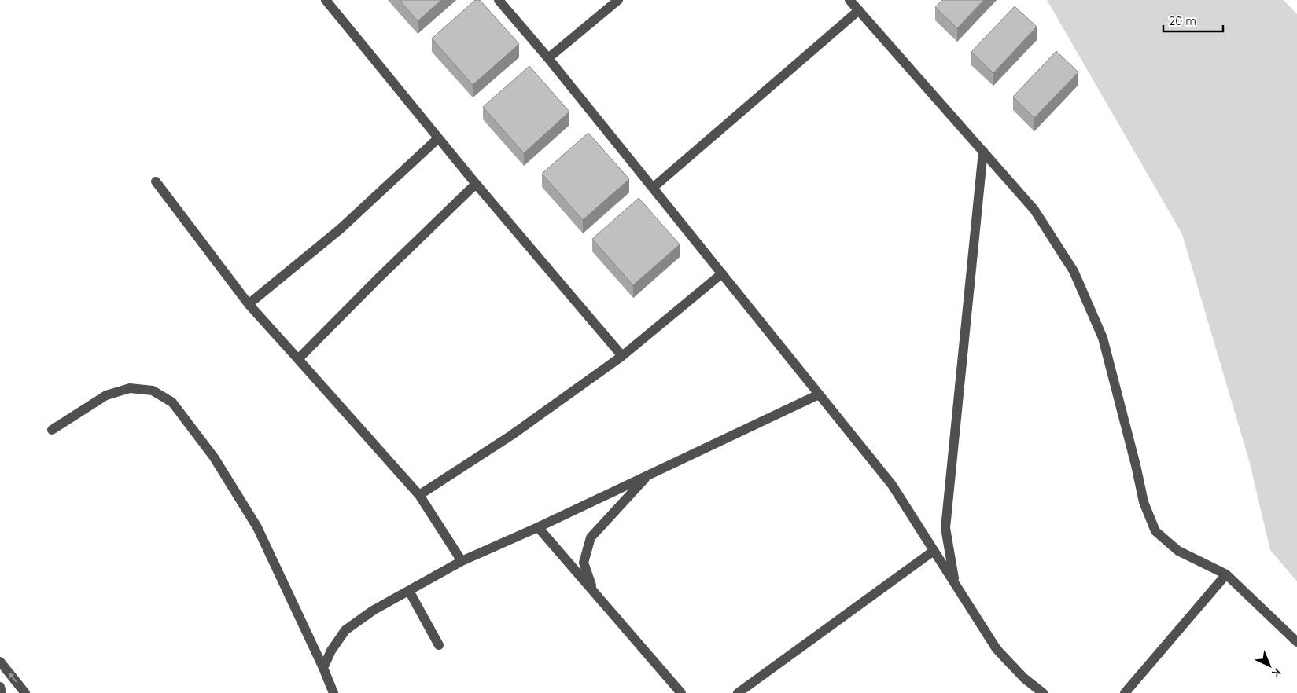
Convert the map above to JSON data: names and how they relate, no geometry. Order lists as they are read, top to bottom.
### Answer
{
  "scale_bar": "20 m",
  "north": "bottom right"
}
